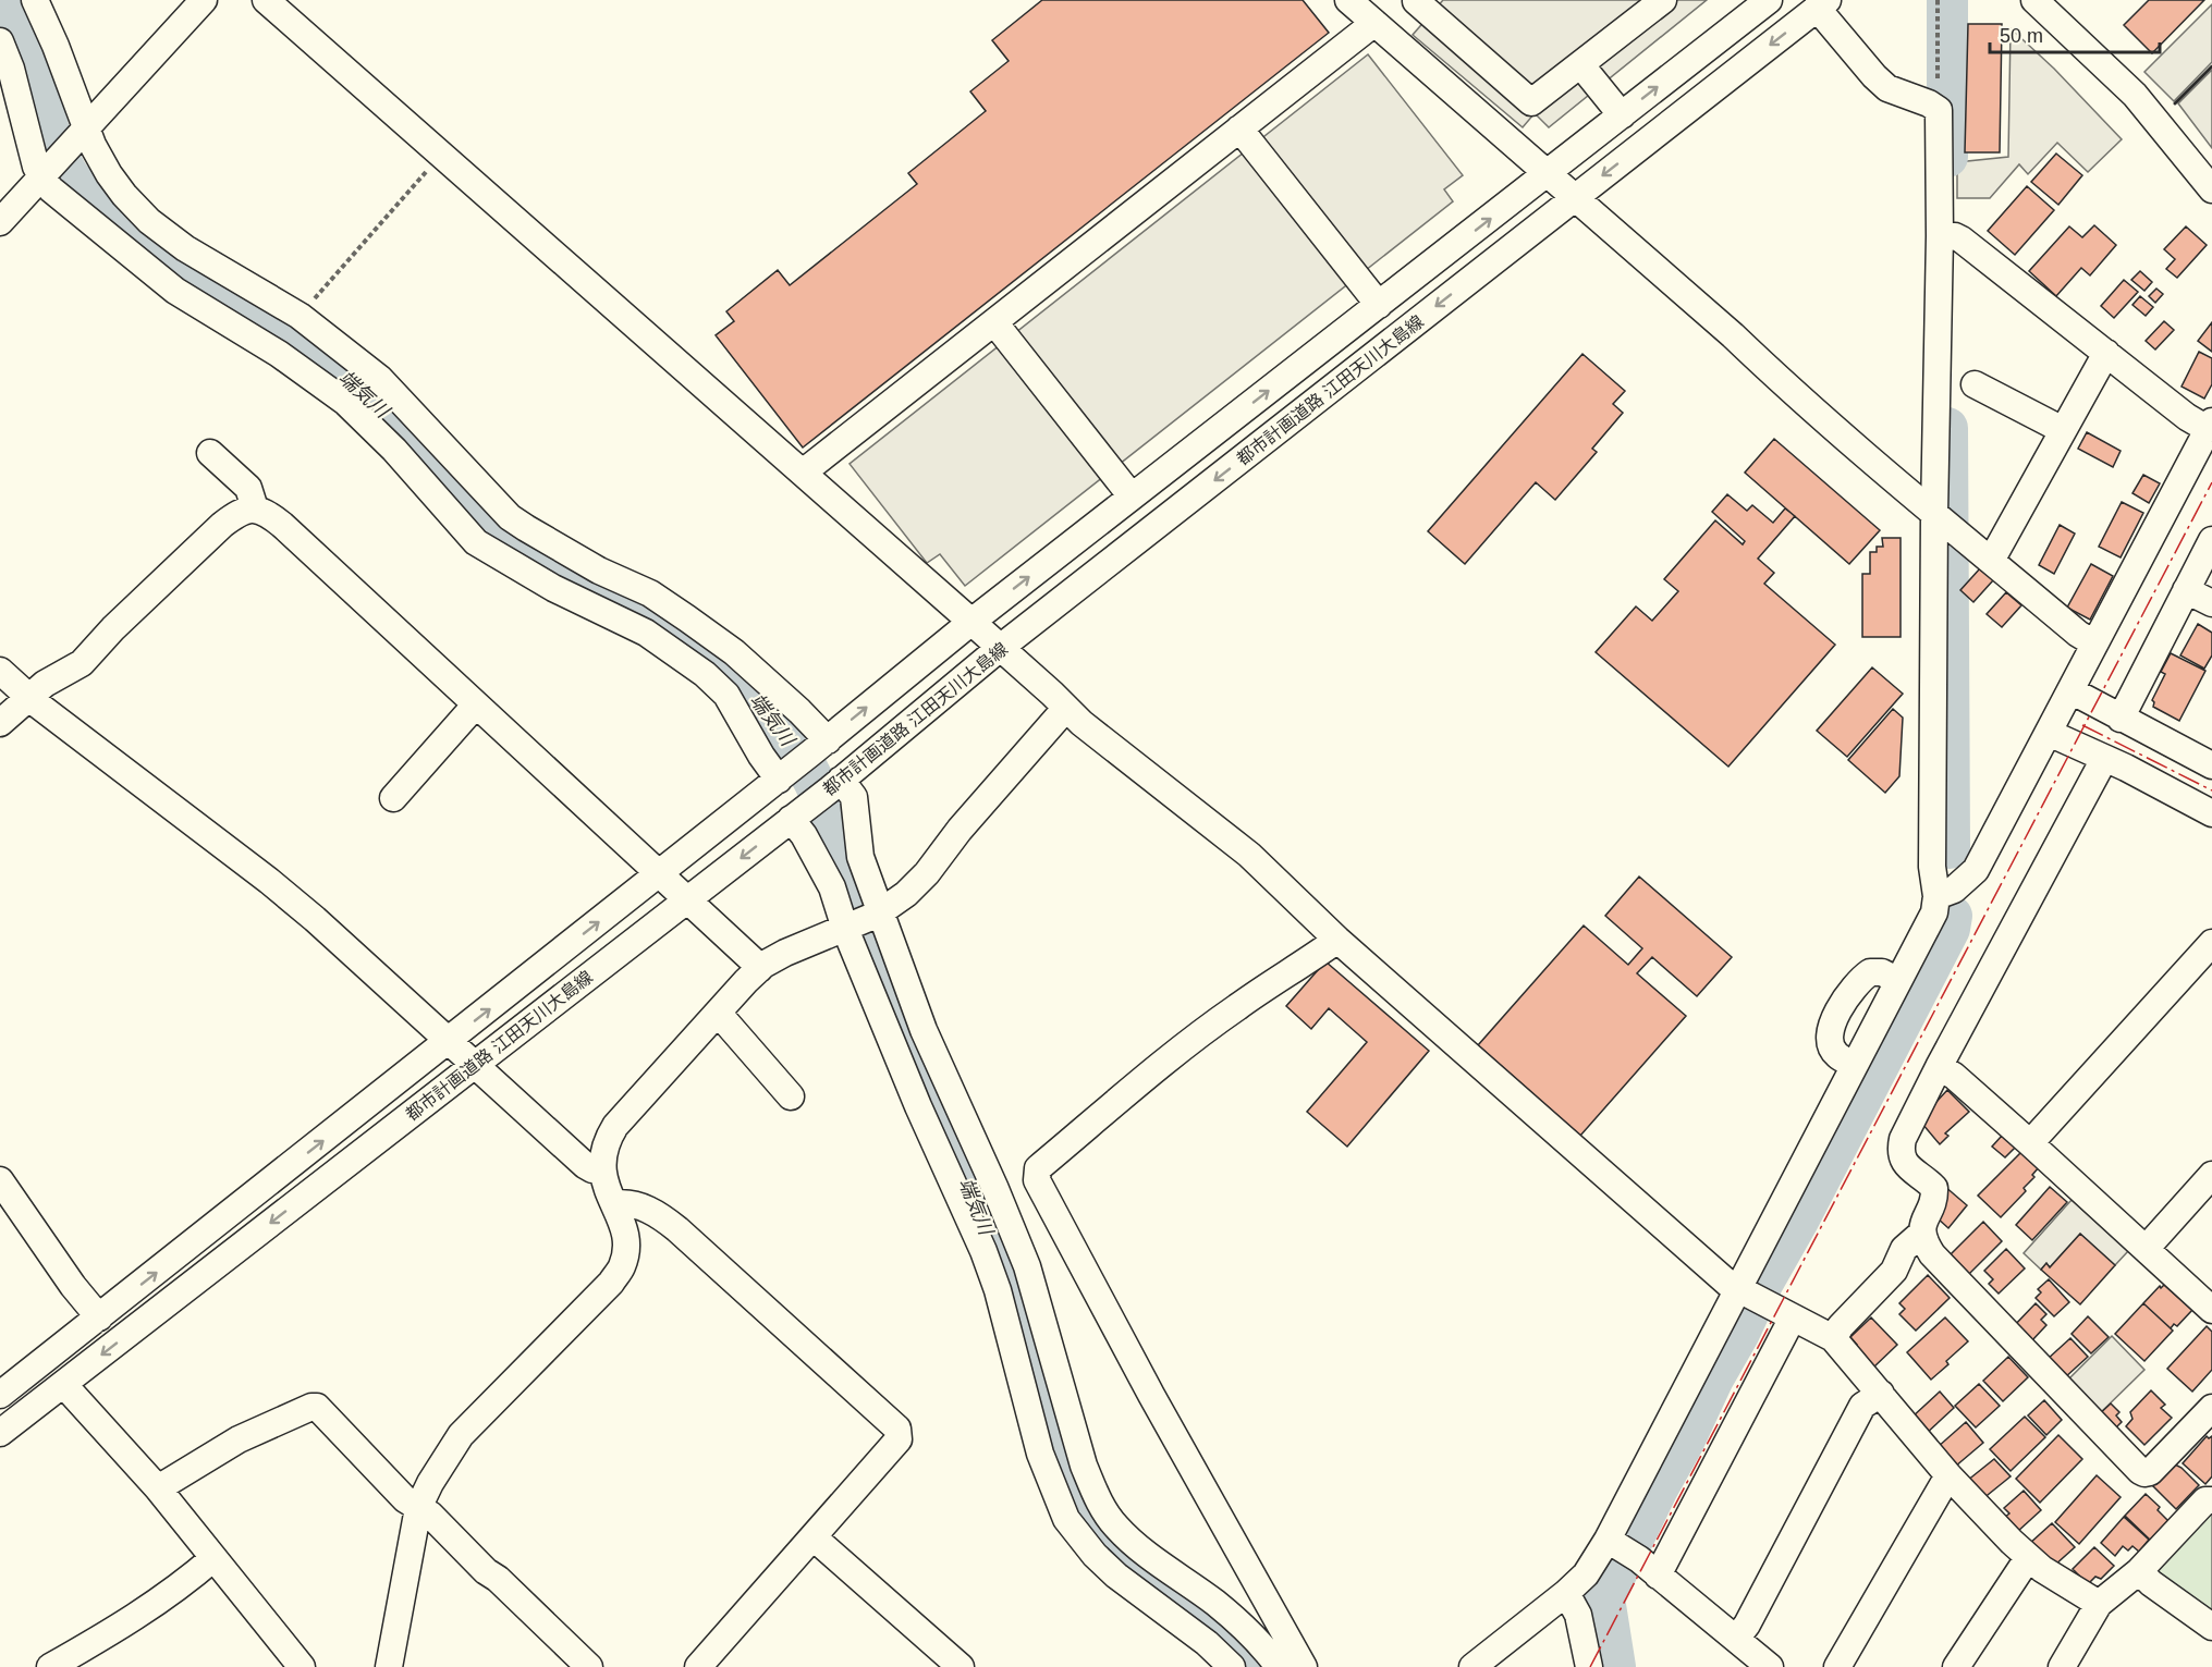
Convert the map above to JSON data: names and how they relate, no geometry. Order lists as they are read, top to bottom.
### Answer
{
  "streets": {
    "street": ["都市計画道路 江田天川大島線"]
  },
  "water": ["端気川"],
  "scale_bar": "50 m"
}
